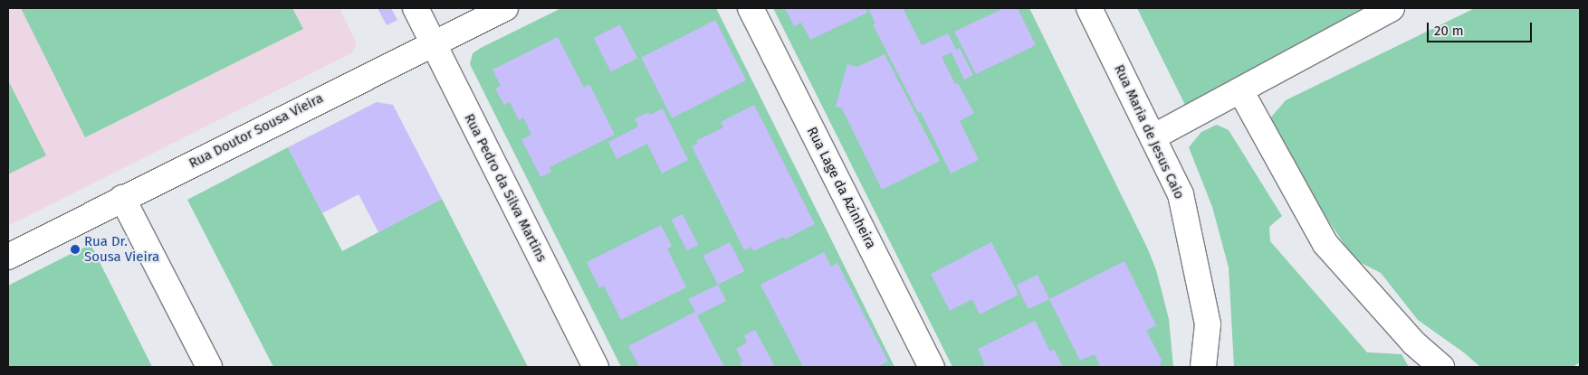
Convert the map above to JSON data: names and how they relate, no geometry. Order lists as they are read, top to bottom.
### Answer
{
  "streets": {
    "street": [
      "Rua Doutor Sousa Vieira",
      "Rua Maria de Jesus Caio",
      "Rua Pedro da Silva Martins",
      "Rua Lage da Azinheira"
    ]
  },
  "crossings": [
    ["Rua Doutor Sousa Vieira", "Rua Pedro da Silva Martins"]
  ],
  "places": ["Rua Dr. Sousa Vieira"],
  "scale_bar": "20 m"
}
